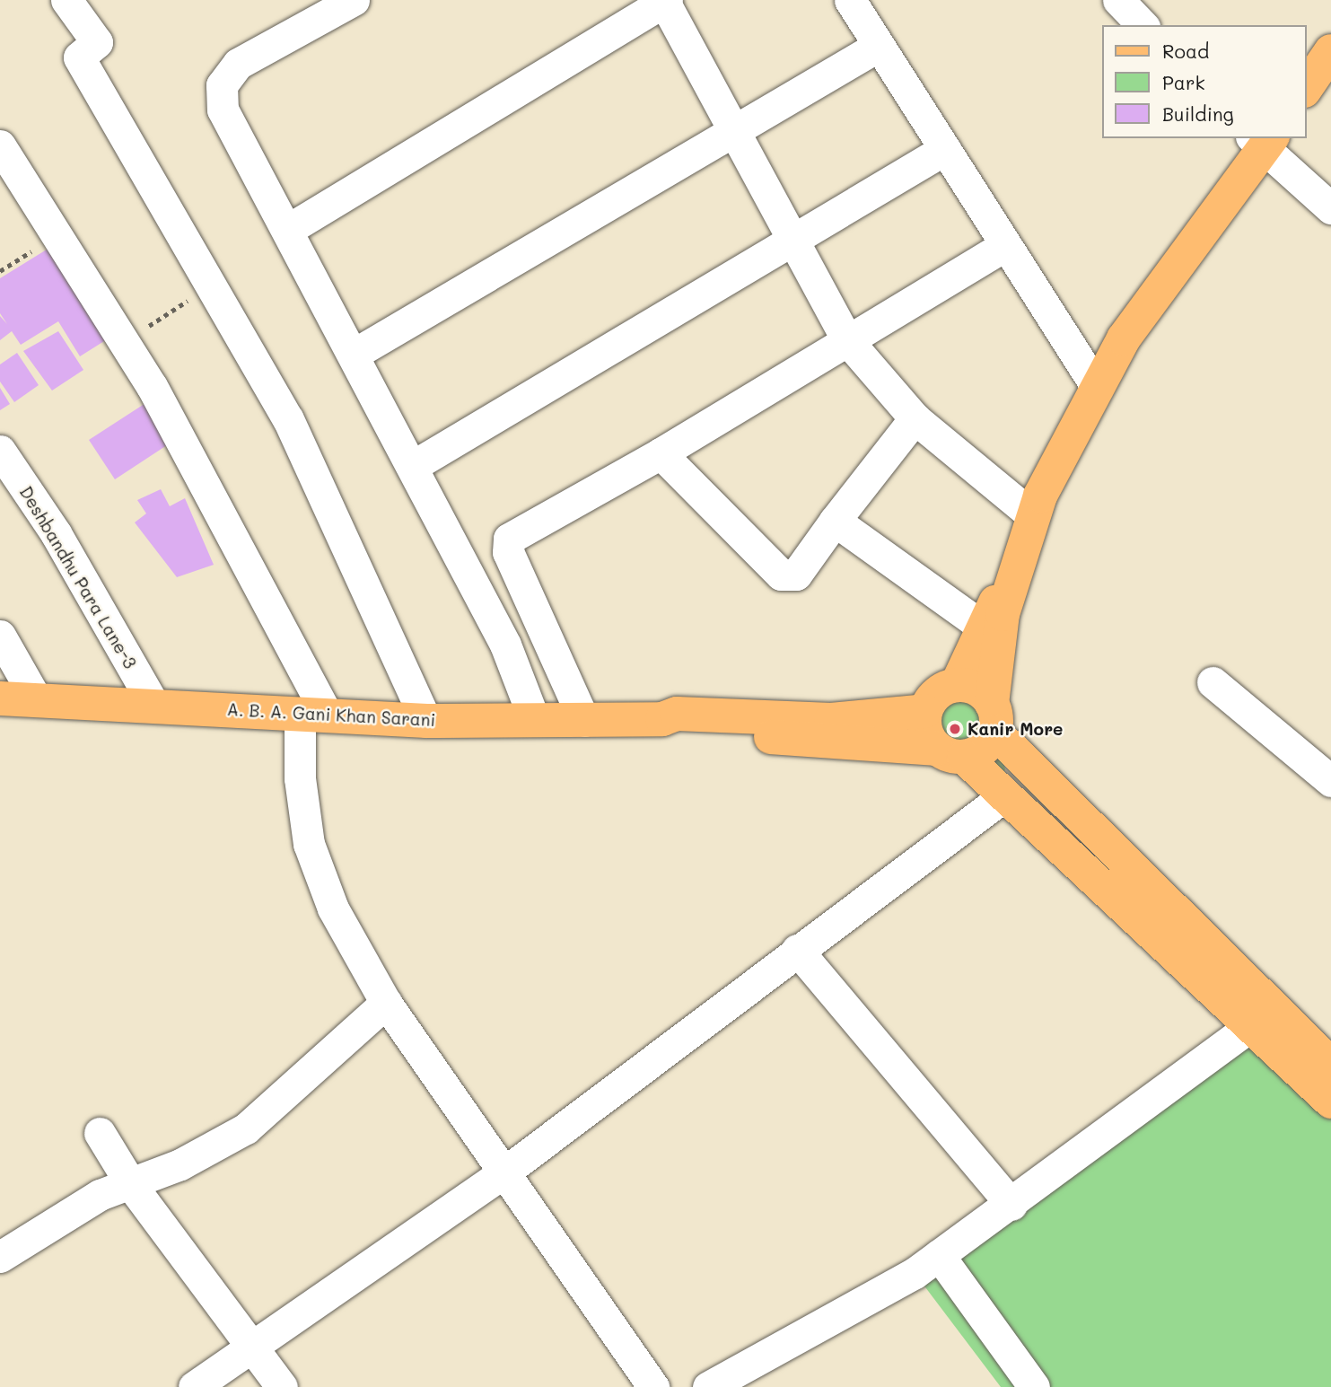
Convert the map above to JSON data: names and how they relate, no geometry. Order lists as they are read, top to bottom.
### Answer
{
  "streets": {
    "main road": ["A. B. A. Gani Khan Sarani"],
    "street": ["Deshbandhu Para Lane-3"]
  },
  "crossings": [
    ["Deshbandhu Para Lane-3", "A. B. A. Gani Khan Sarani"]
  ],
  "places": ["Kanir More"],
  "legend": ["Road", "Park", "Building"]
}
